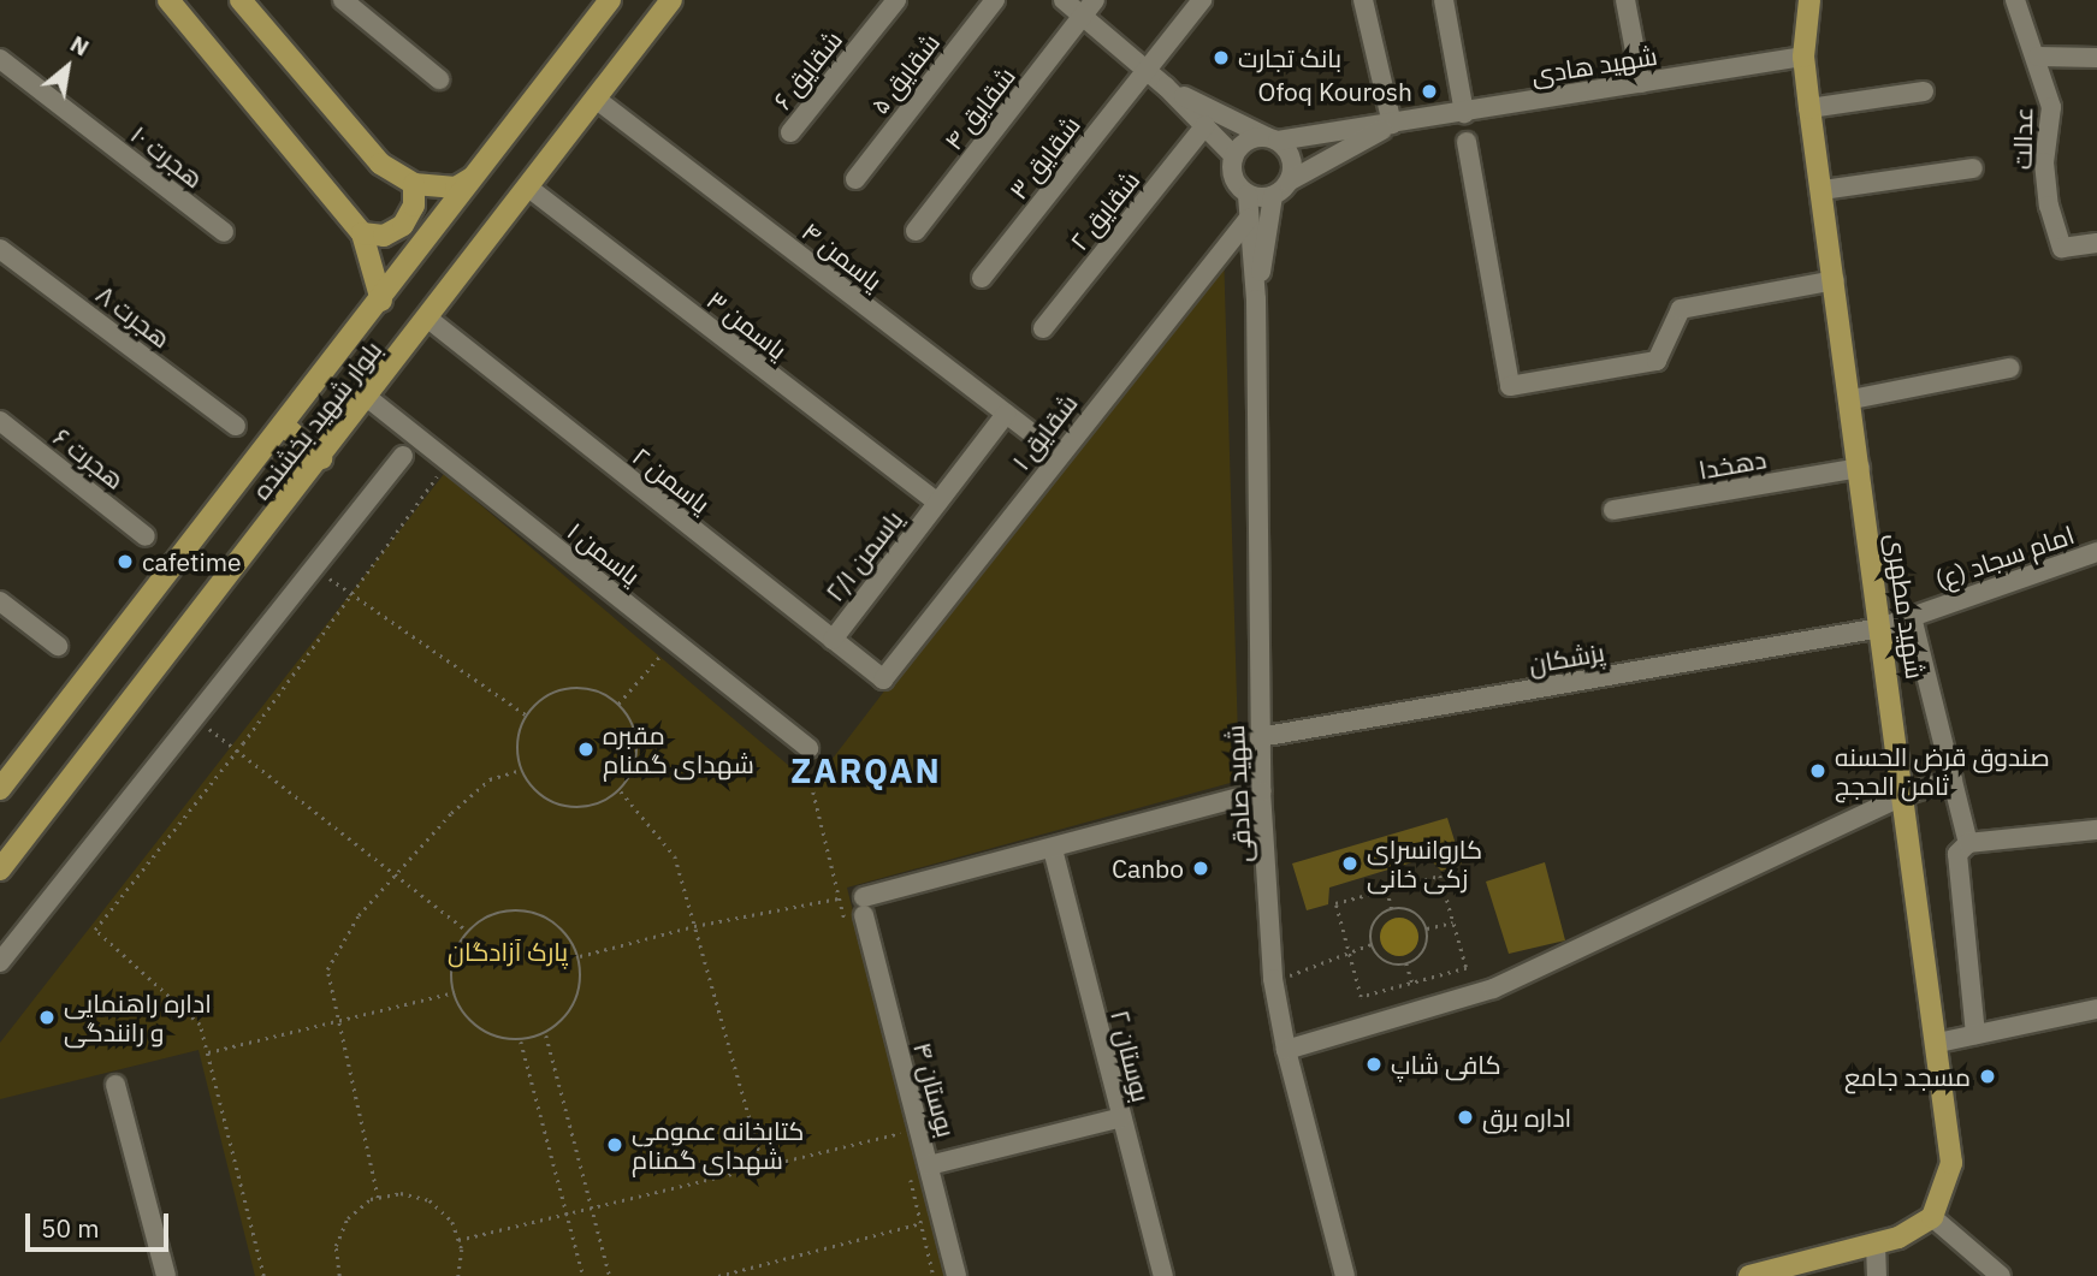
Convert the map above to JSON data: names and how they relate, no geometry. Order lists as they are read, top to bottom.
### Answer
{
  "streets": {
    "main road": ["بلوار شهید بخشنده", "شهید مطهری"],
    "street": [
      "شهید هادی",
      "شقایق ۶",
      "شقایق ۵",
      "شقایق ۴",
      "عدالت",
      "هجرت ۱۰",
      "شقایق ۳",
      "شقایق ۲",
      "یاسمن ۴",
      "هجرت ۸",
      "یاسمن ۳",
      "شقایق ۱",
      "هجرت ۶",
      "دهخدا",
      "یاسمن ۲",
      "یاسمن ۱",
      "یاسمن ۲/۱",
      "امام سجاد (ع)",
      "پزشکان",
      "شهید صادقی",
      "بوستان ۲",
      "بوستان ۴"
    ]
  },
  "crossings": [
    ["شهید هادی", "شهید مطهری"],
    ["یاسمن ۴", "بلوار شهید بخشنده"],
    ["یاسمن ۴", "شقایق ۱"],
    ["یاسمن ۴", "یاسمن ۲/۱"],
    ["یاسمن ۳", "بلوار شهید بخشنده"],
    ["یاسمن ۳", "یاسمن ۲/۱"],
    ["بلوار شهید بخشنده", "یاسمن ۲"],
    ["بلوار شهید بخشنده", "یاسمن ۱"],
    ["شقایق ۱", "یاسمن ۲"],
    ["دهخدا", "شهید مطهری"],
    ["یاسمن ۲", "یاسمن ۲/۱"],
    ["امام سجاد (ع)", "شهید مطهری"],
    ["امام سجاد (ع)", "پزشکان"],
    ["شهید مطهری", "پزشکان"],
    ["پزشکان", "شهید صادقی"],
    ["بوستان ۲", "بوستان ۴"]
  ],
  "districts": ["ZARQAN"],
  "parks": ["پارک آزادگان"],
  "places": [
    "بانک تجارت",
    "Ofoq Kourosh",
    "cafetime",
    "مقبره شهدای گمنام",
    "صندوق قرض الحسنه ثامن الحجج",
    "کاروانسرای زکی خانی",
    "Canbo",
    "اداره راهنمایی و رانندگی",
    "کافی شاپ",
    "مسجد جامع",
    "اداره برق",
    "کتابخانه عمومی شهدای گمنام"
  ],
  "scale_bar": "50 m",
  "north": "top right"
}
